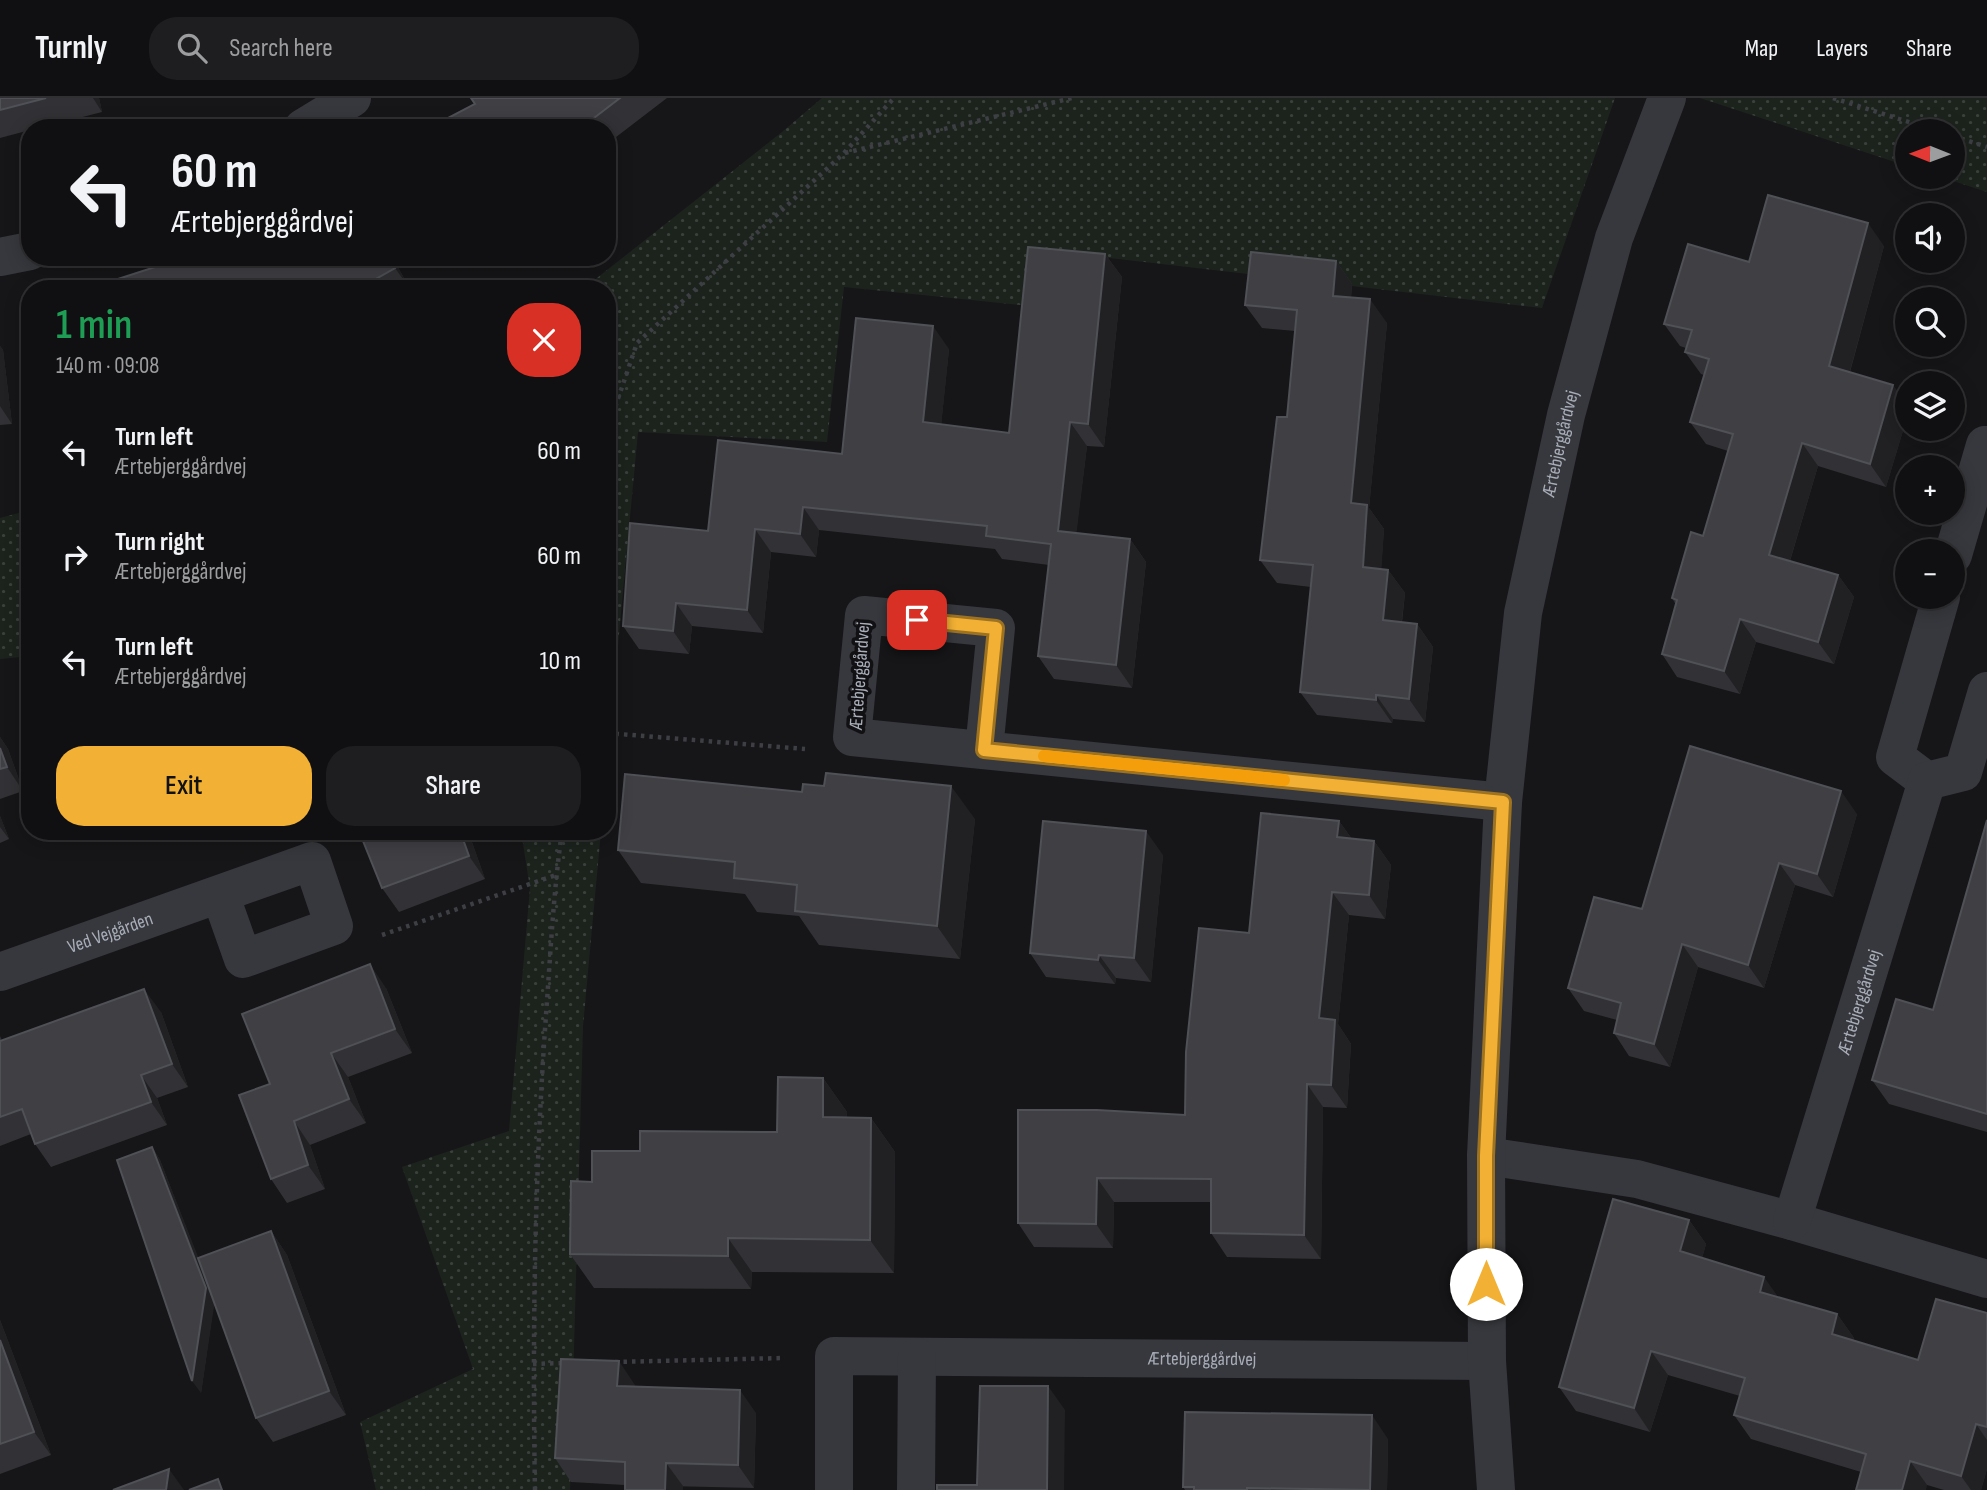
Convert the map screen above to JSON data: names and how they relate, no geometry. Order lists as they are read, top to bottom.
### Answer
{
  "streets": {
    "street": ["Ærtebjerggårdvej", "Ved Vejgården"]
  },
  "north": "left",
  "page": {
    "header": "Turnly",
    "search": "Search here",
    "nav": ["Map", "Layers", "Share"],
    "map_buttons": ["+", "−"],
    "turn": ["60 m", "Ærtebjerggårdvej"],
    "heading": ["1 min", "140 m · 09:08"],
    "list": [
      {
        "name": "Turn left",
        "note": "Ærtebjerggårdvej",
        "value": "60 m"
      },
      {
        "name": "Turn right",
        "note": "Ærtebjerggårdvej",
        "value": "60 m"
      },
      {
        "name": "Turn left",
        "note": "Ærtebjerggårdvej",
        "value": "10 m"
      }
    ],
    "buttons": ["Exit", "Share"]
  }
}
